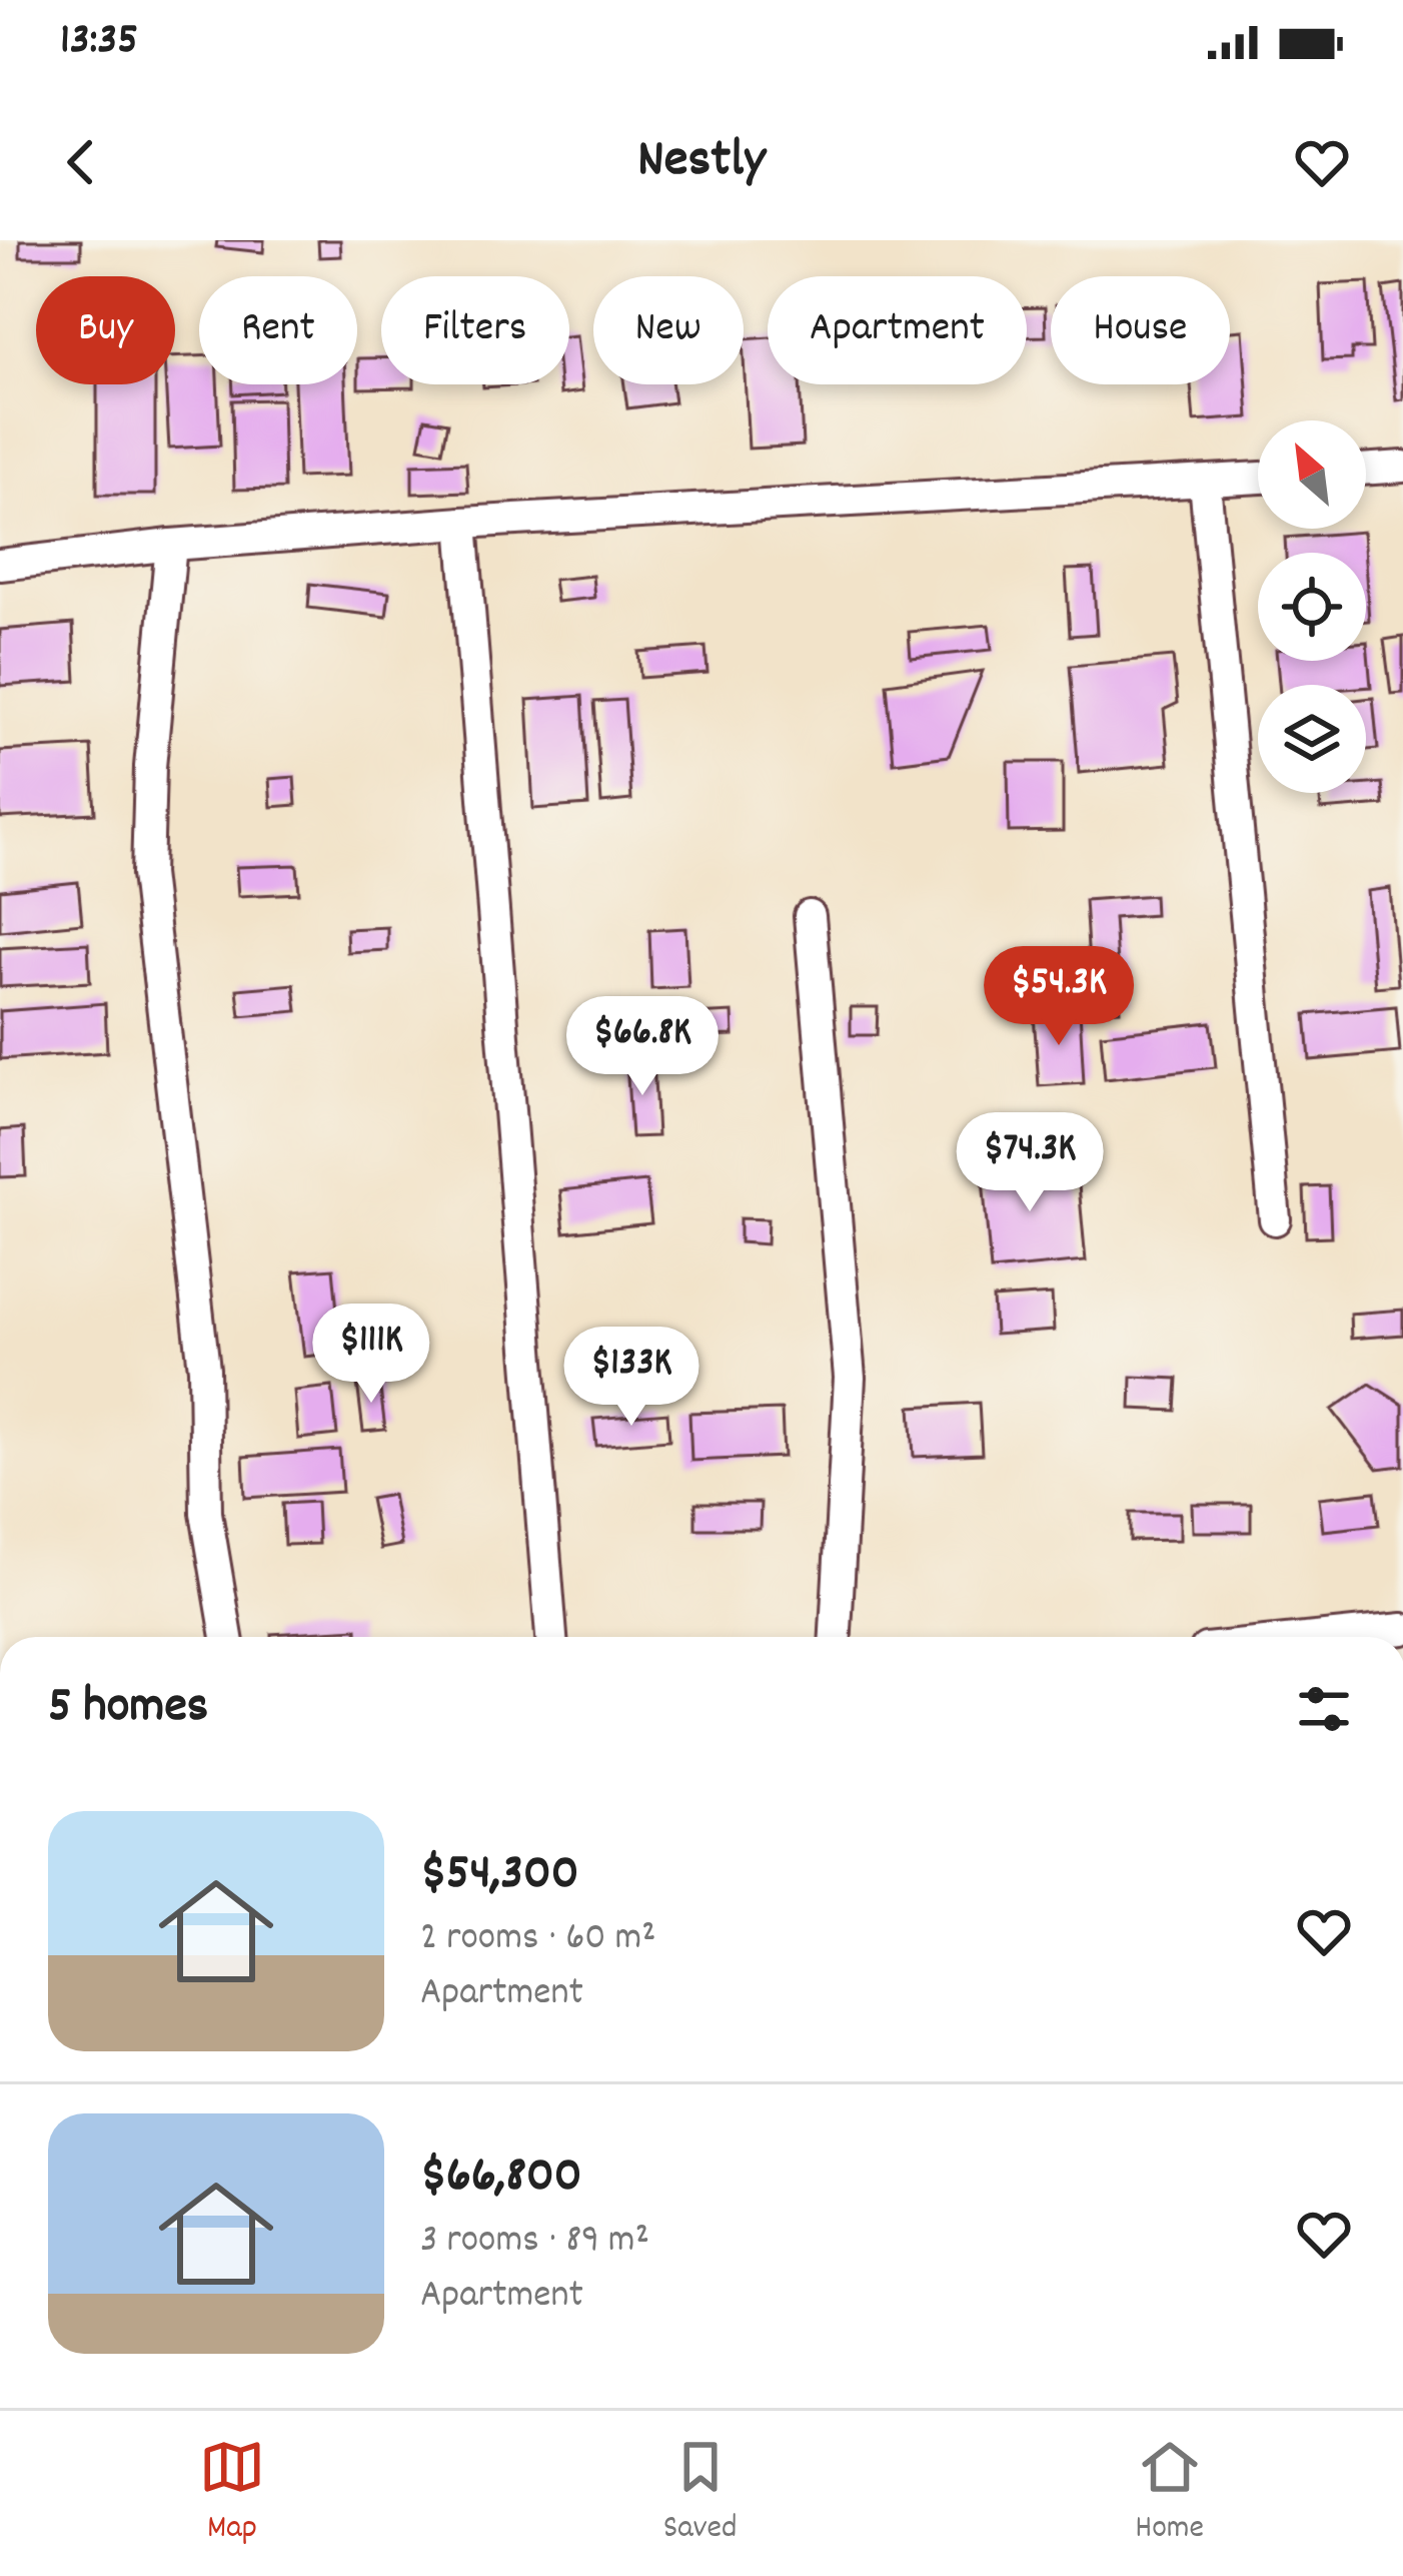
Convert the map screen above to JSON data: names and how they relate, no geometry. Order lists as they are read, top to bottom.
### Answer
{
  "north": "top left",
  "page": {
    "status": "13:35",
    "header": "Nestly",
    "chip": [
      "Buy",
      "Rent",
      "Filters",
      "New",
      "Apartment",
      "House"
    ],
    "price": [
      "$54.3K",
      "$66.8K",
      "$74.3K",
      "$111K",
      "$133K"
    ],
    "heading": "5 homes",
    "list": [
      {
        "name": "$54,300",
        "note": "2 rooms · 60 m² · Apartment"
      },
      {
        "name": "$66,800",
        "note": "3 rooms · 89 m² · Apartment"
      }
    ],
    "tabs": ["Map", "Saved", "Home"]
  }
}
